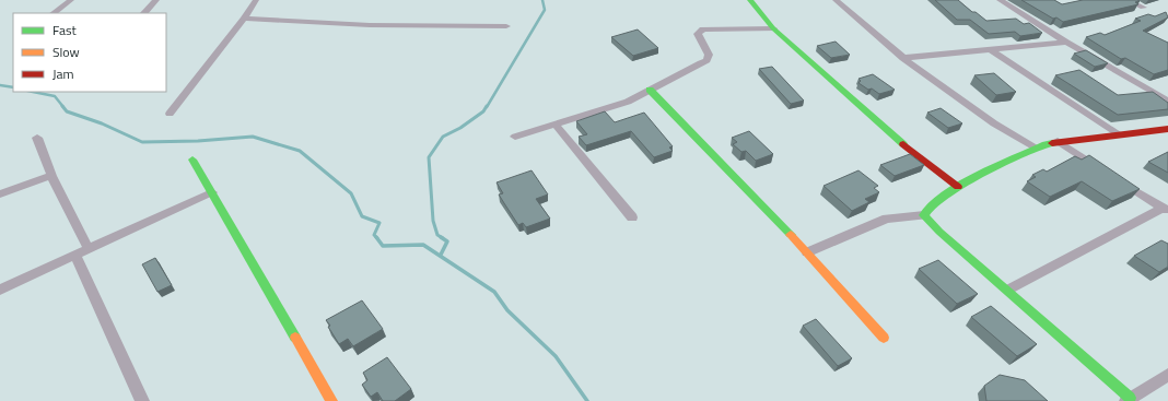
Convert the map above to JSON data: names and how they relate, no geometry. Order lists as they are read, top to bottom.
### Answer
{
  "legend": ["Fast", "Slow", "Jam"]
}
